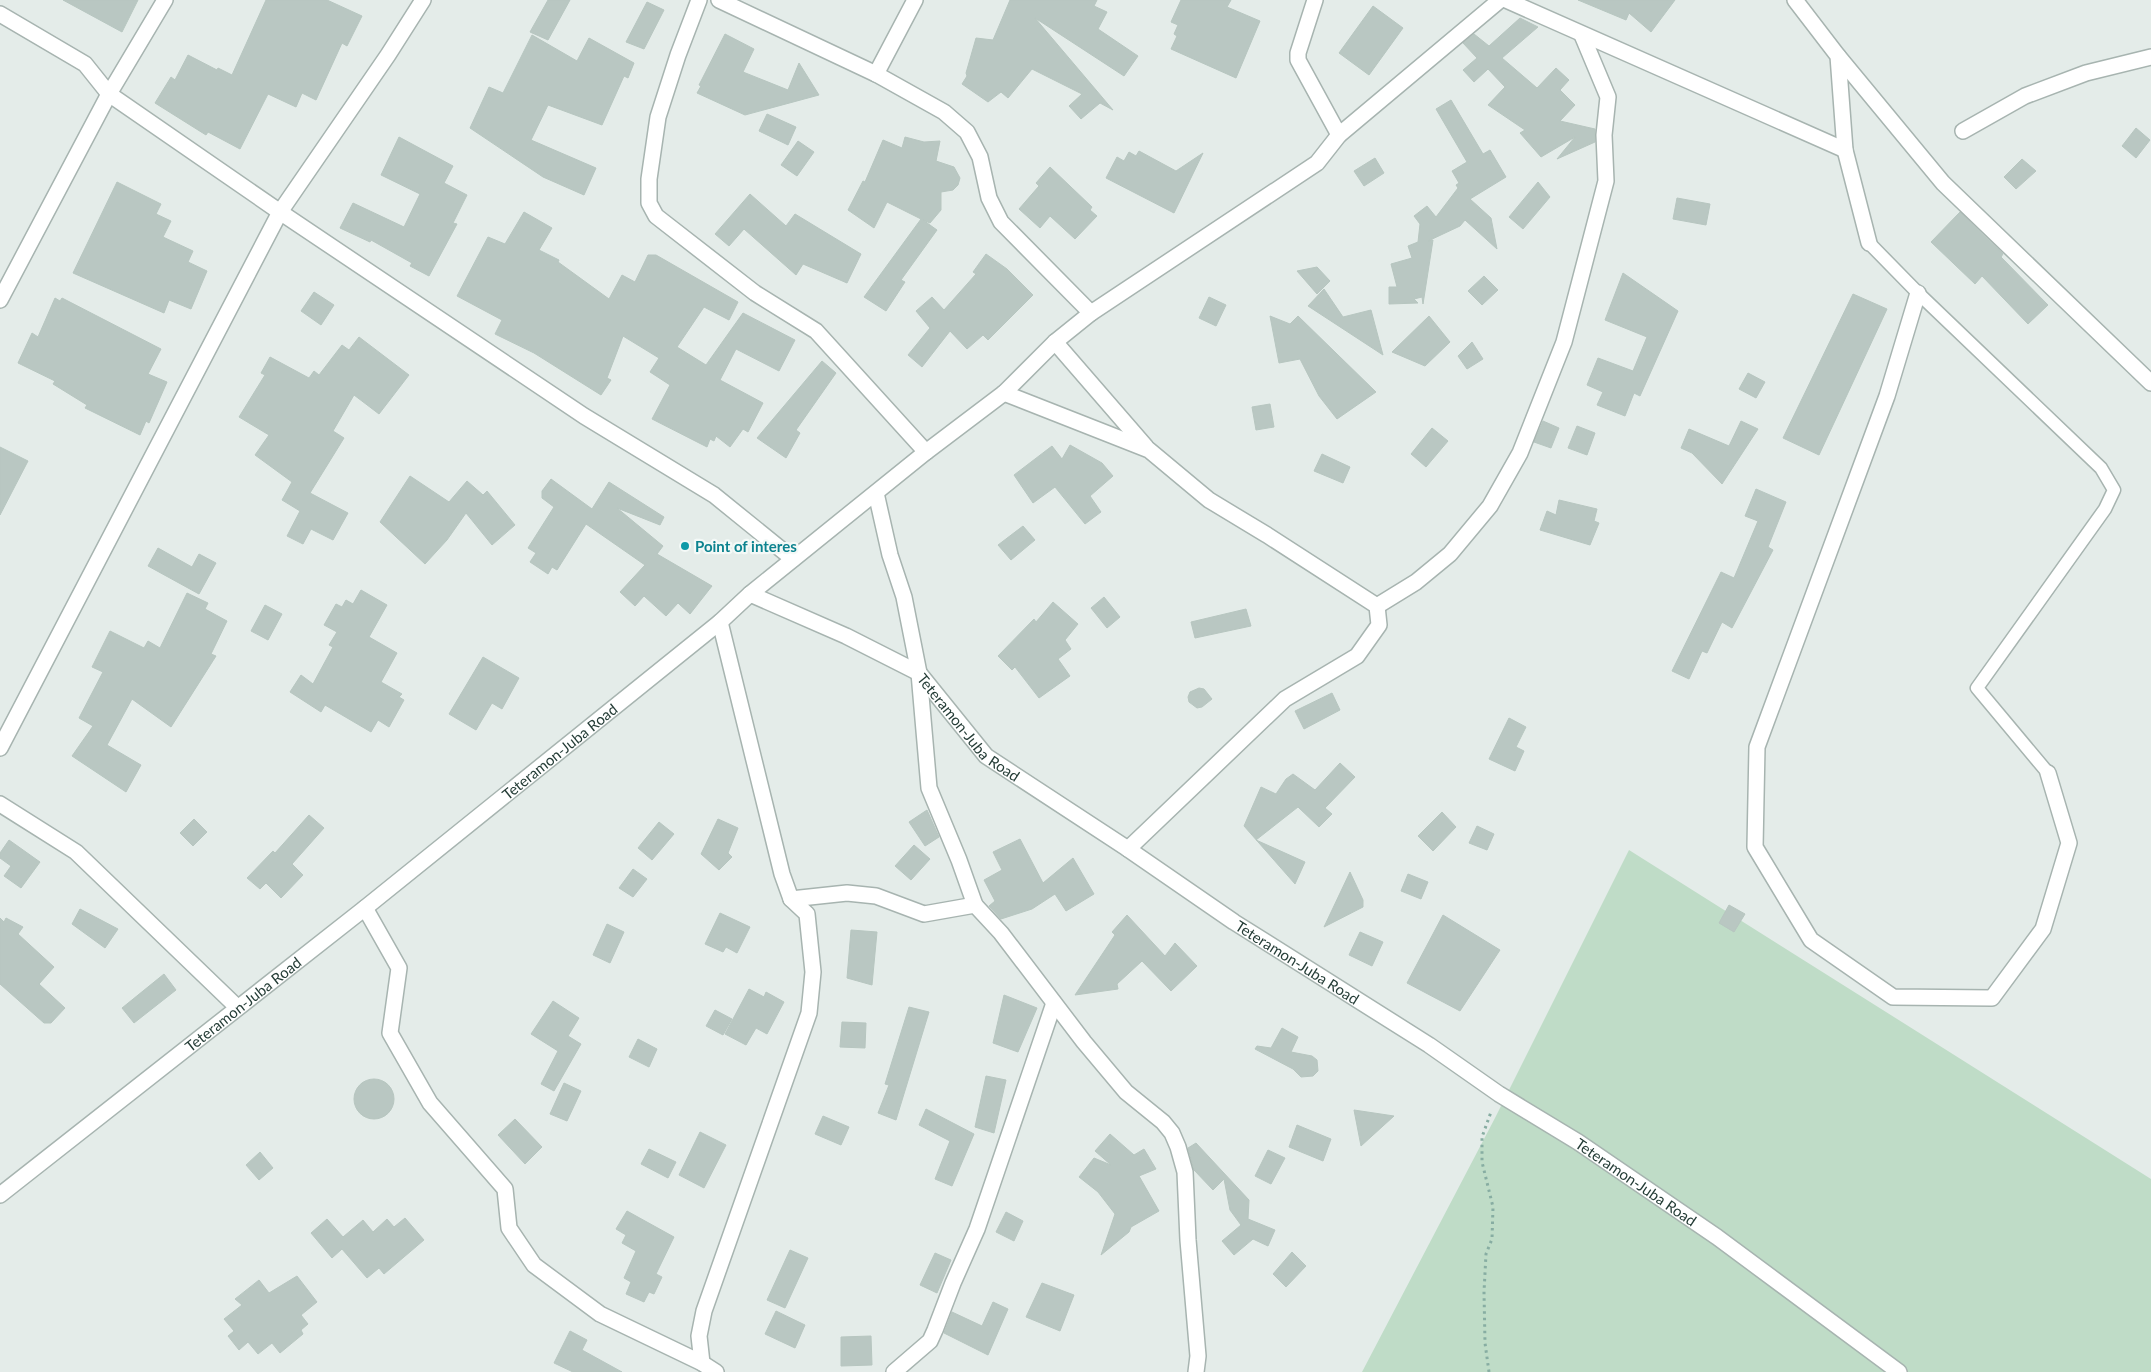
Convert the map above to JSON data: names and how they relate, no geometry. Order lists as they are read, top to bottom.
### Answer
{
  "streets": {
    "street": ["Teteramon-Juba Road"]
  },
  "places": ["Point of interes"]
}
